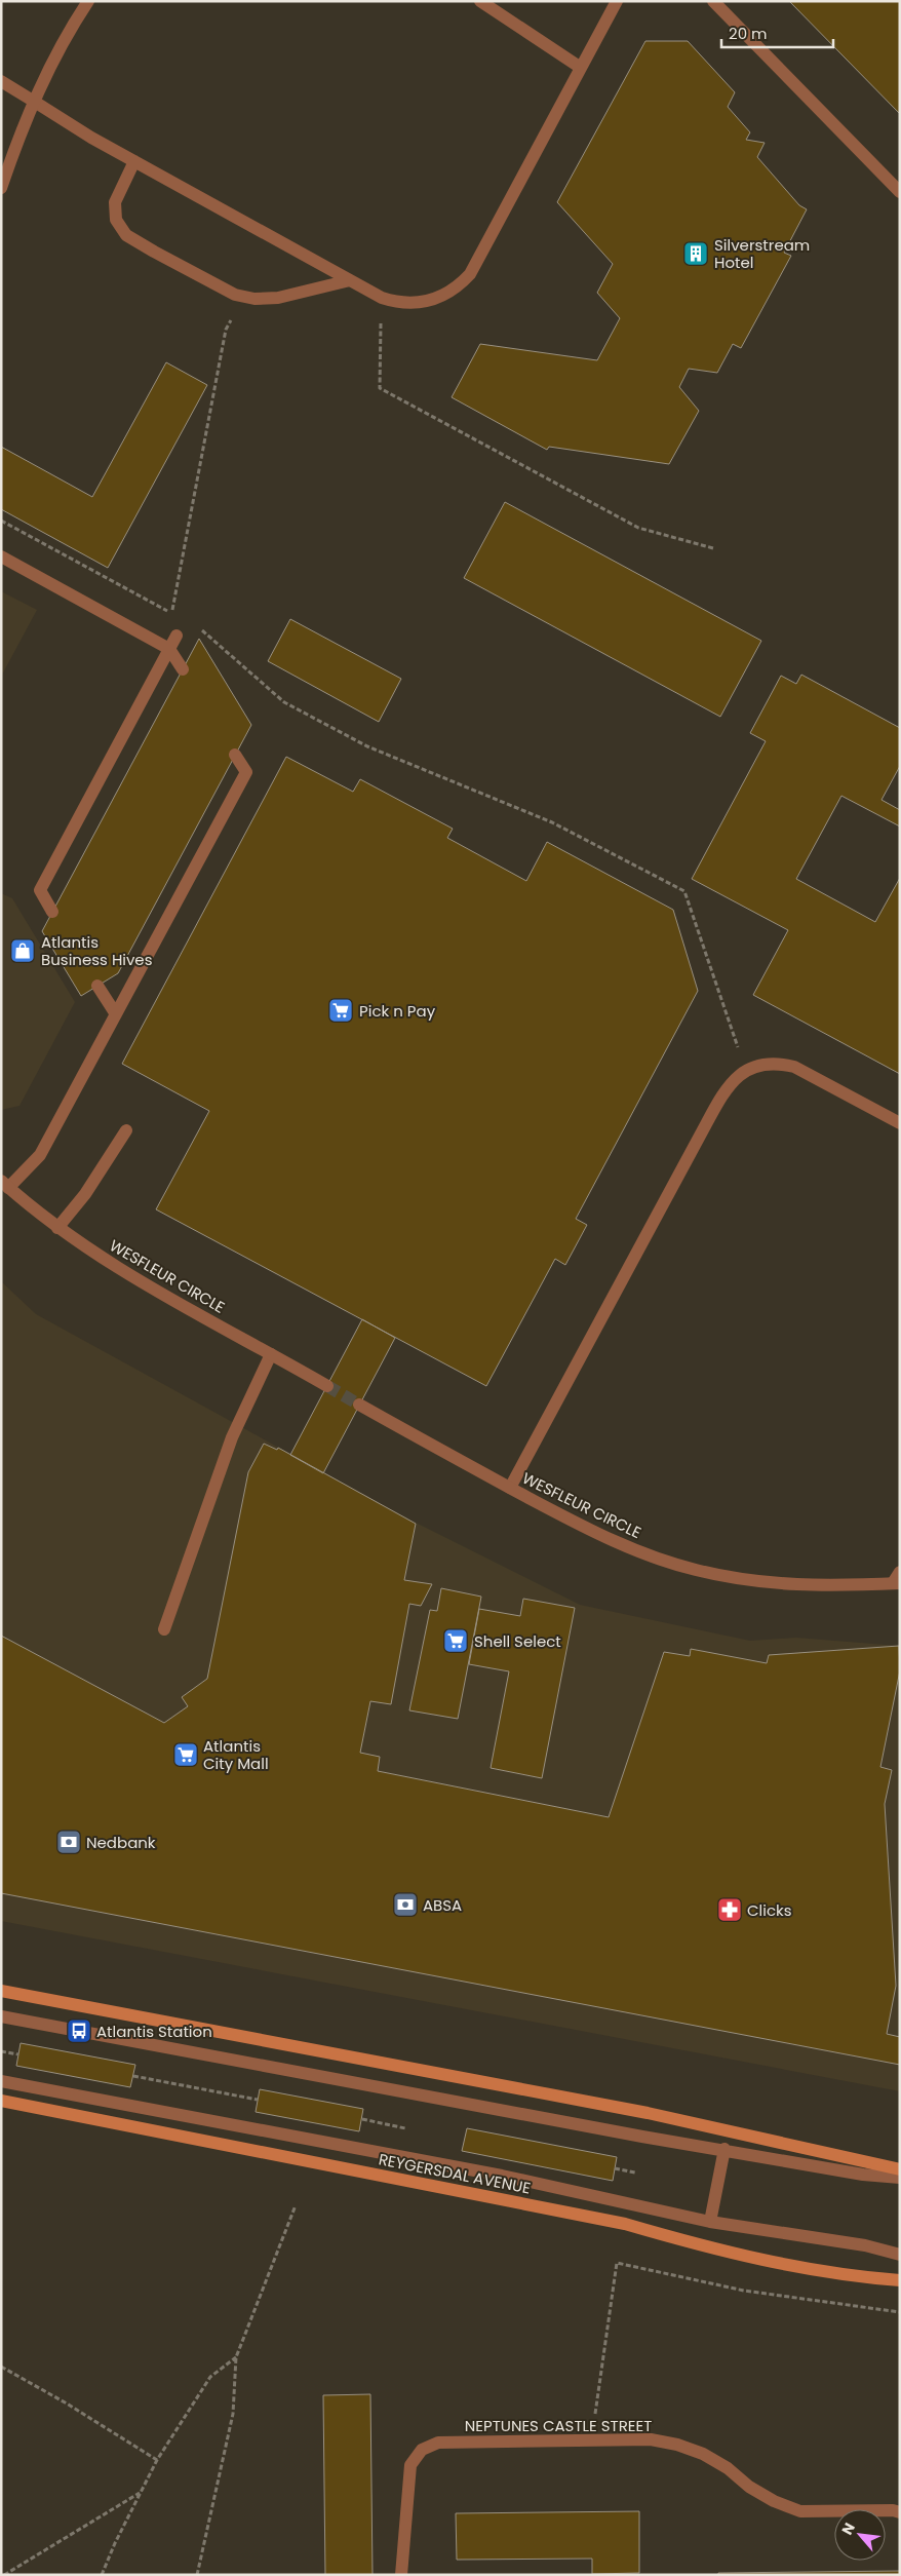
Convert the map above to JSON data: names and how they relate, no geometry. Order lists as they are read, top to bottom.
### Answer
{
  "streets": {
    "main road": ["REYGERSDAL AVENUE"],
    "street": ["WESFLEUR CIRCLE", "NEPTUNES CASTLE STREET"]
  },
  "places": {
    "building": ["Silverstream Hotel"],
    "shop": ["Atlantis Business Hives"],
    "supermarket": ["Pick n Pay", "Shell Select", "Atlantis City Mall"],
    "bank": ["Nedbank", "ABSA"],
    "pharmacy": ["Clicks"],
    "bus stop": ["Atlantis Station"]
  },
  "scale_bar": "20 m",
  "north": "top left"
}
